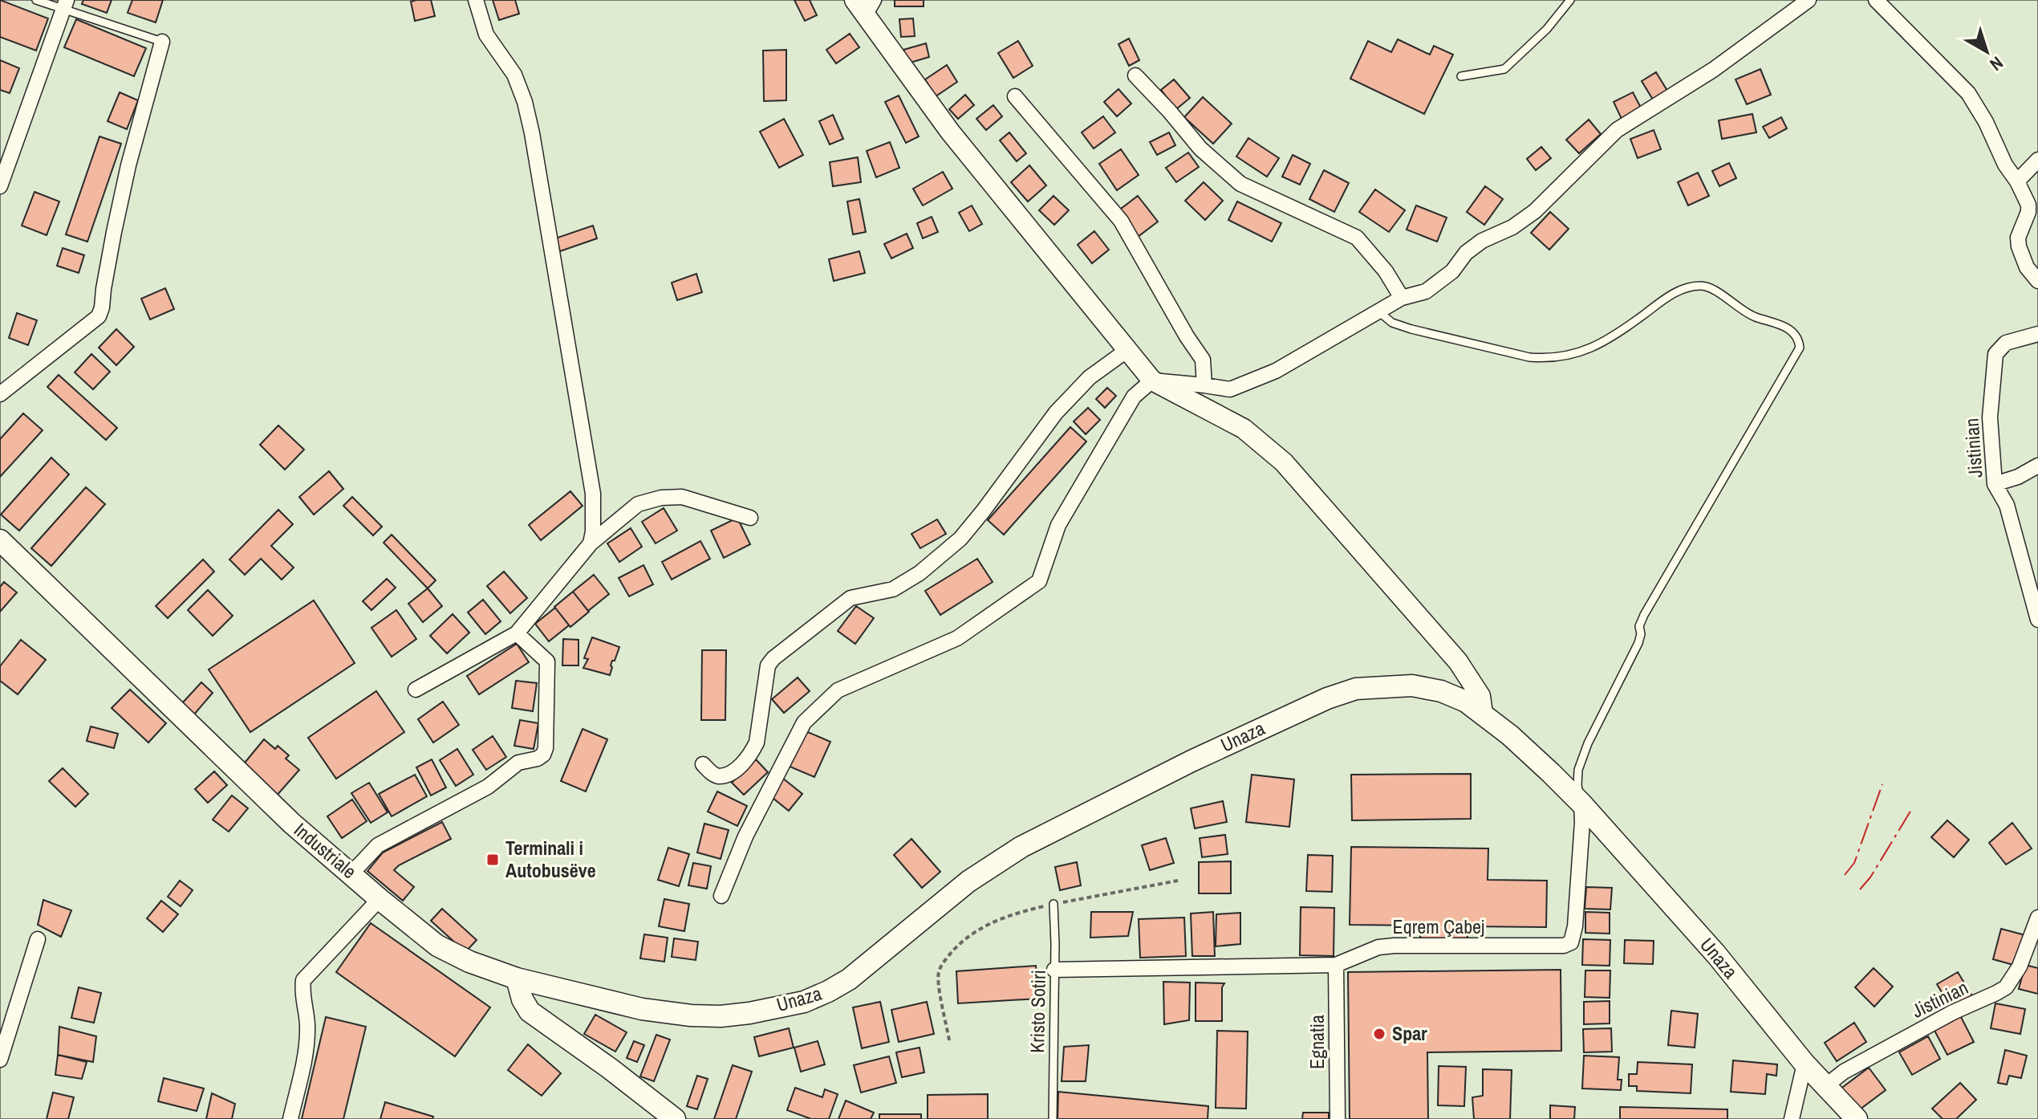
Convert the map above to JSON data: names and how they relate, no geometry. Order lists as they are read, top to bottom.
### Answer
{
  "streets": {
    "main road": ["Unaza", "Industriale"],
    "street": ["Jistinian", "Eqrem Çabej", "Egnatia"],
    "lane": ["Kristo Sotiri"]
  },
  "crossings": [
    ["Jistinian", "Unaza"],
    ["Unaza", "Industriale"],
    ["Unaza", "Eqrem Çabej"],
    ["Eqrem Çabej", "Kristo Sotiri"],
    ["Eqrem Çabej", "Egnatia"]
  ],
  "places": {
    "transit": ["Terminali i Autobusëve"],
    "other": ["Spar"]
  },
  "north": "bottom right"
}
